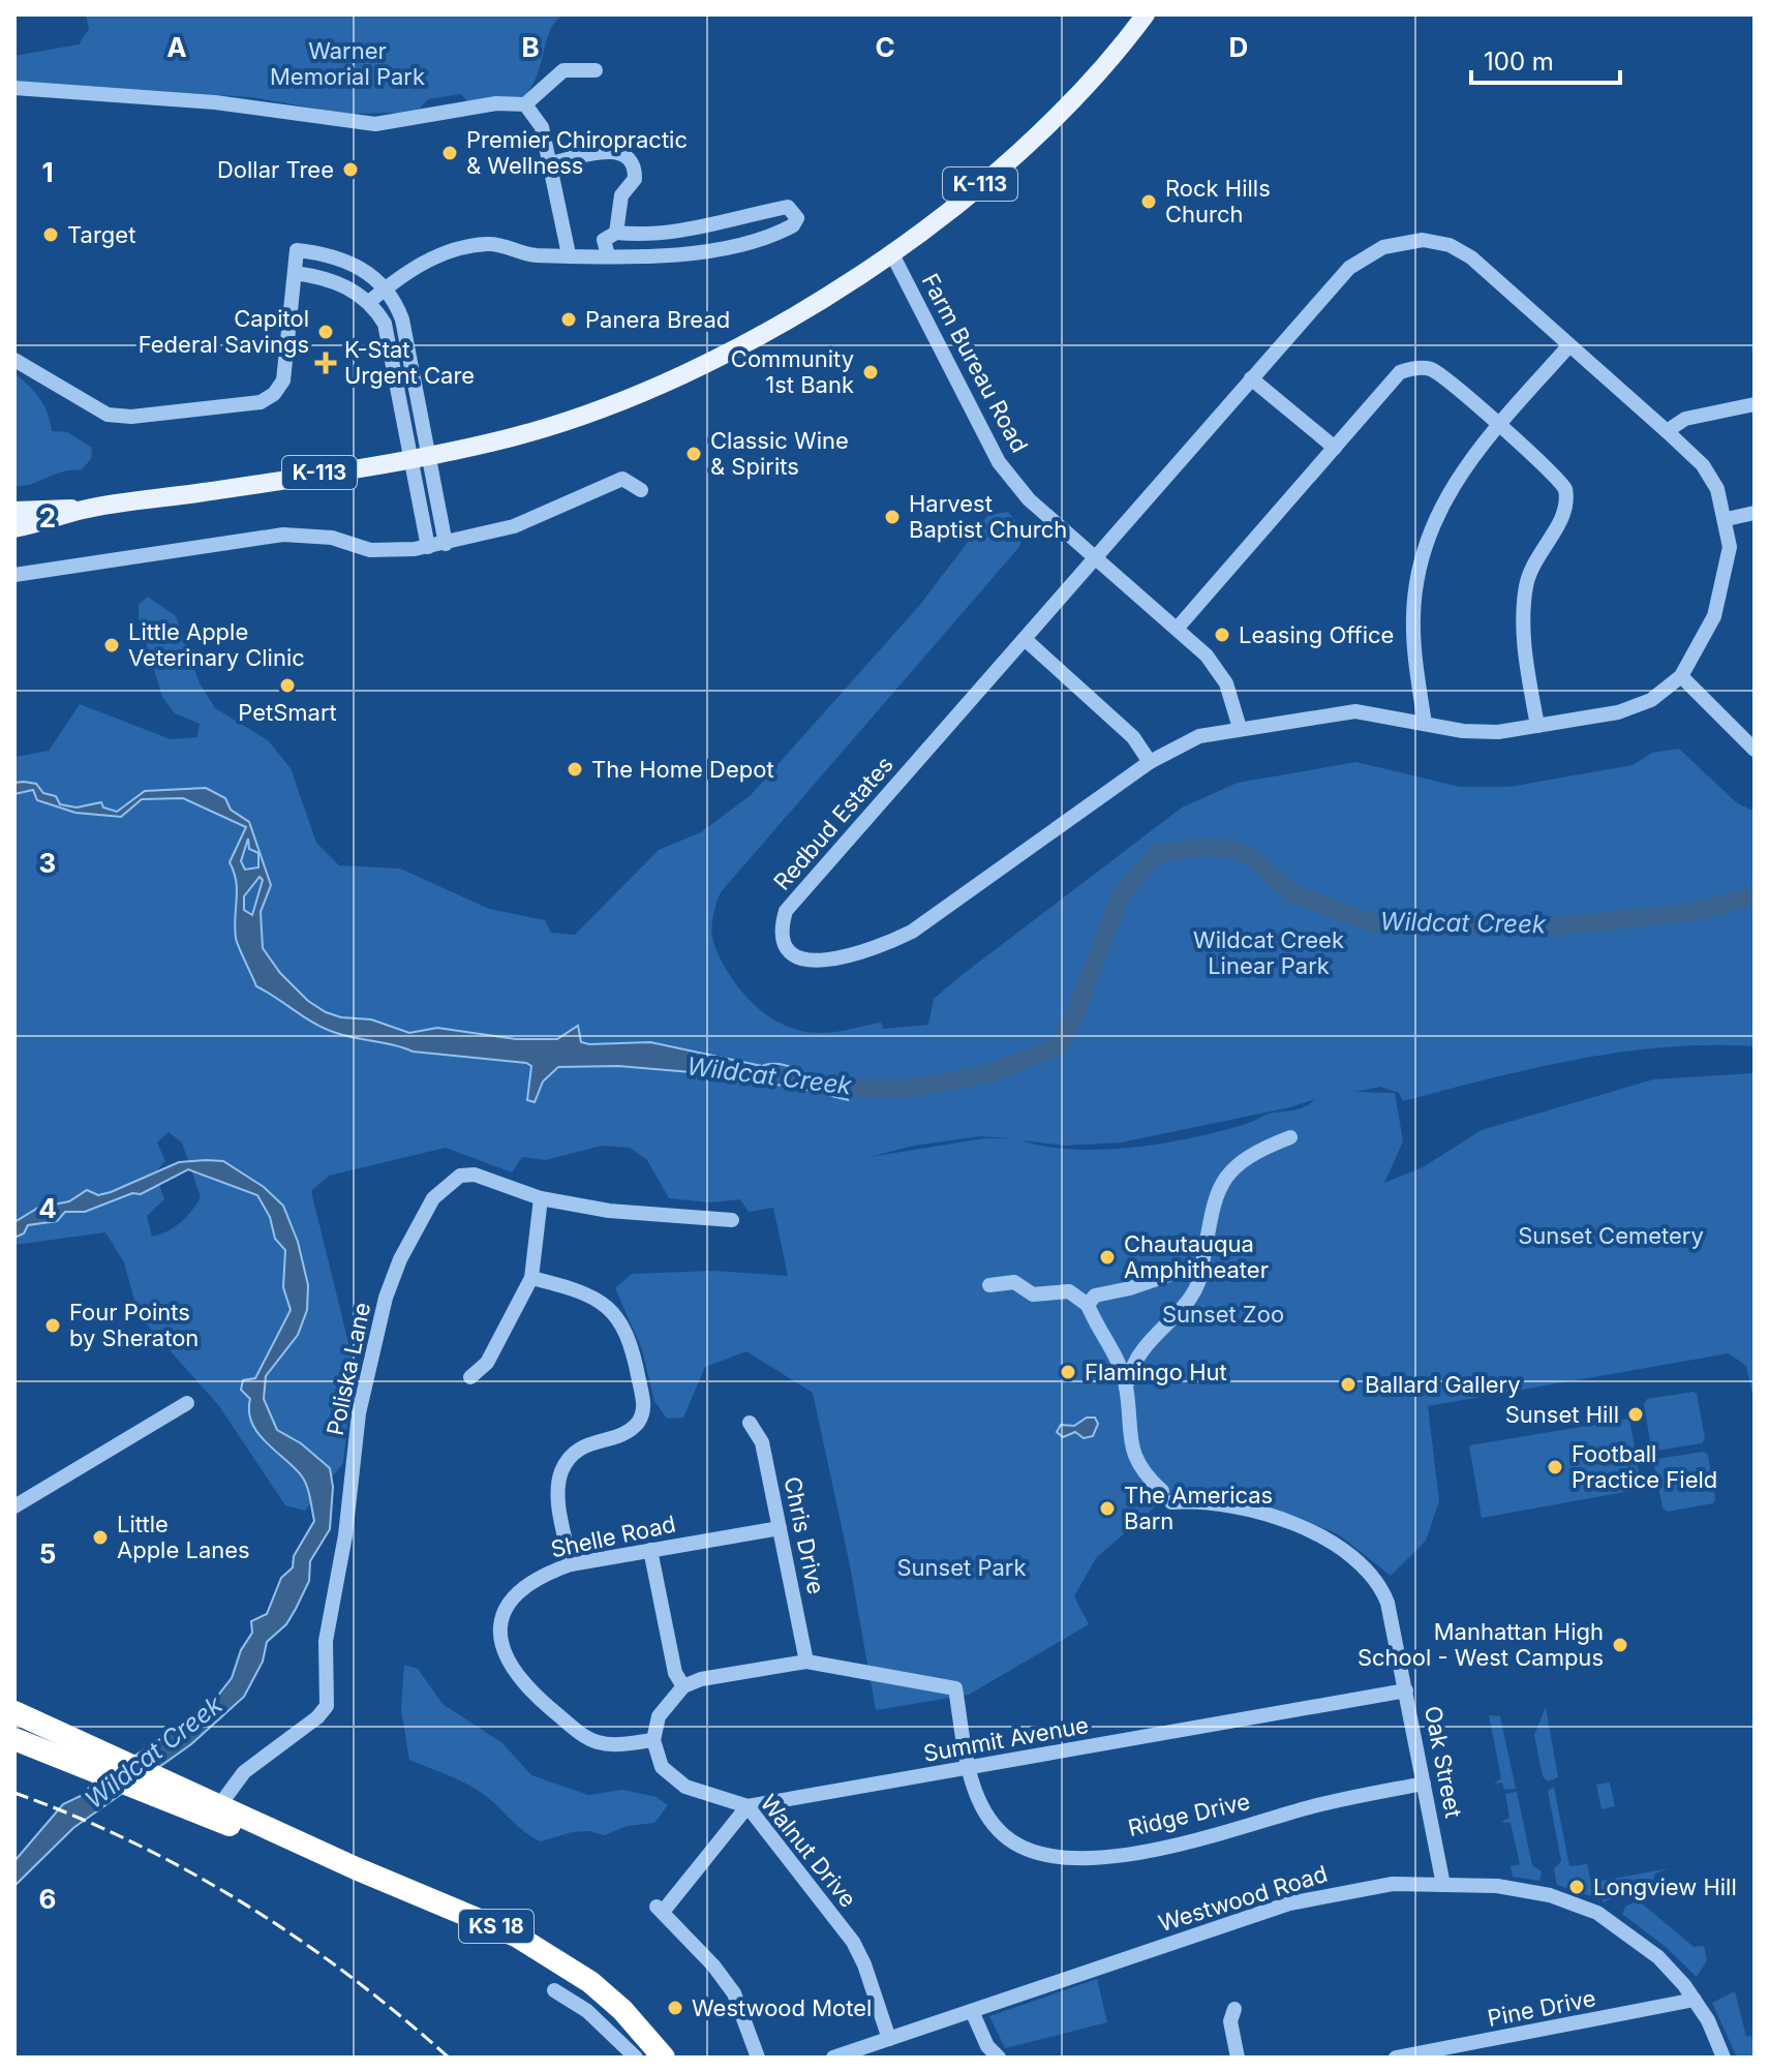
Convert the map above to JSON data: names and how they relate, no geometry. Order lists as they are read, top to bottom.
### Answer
{
  "streets": {
    "highway": ["KS 18"],
    "main road": ["K-113"],
    "street": [
      "Farm Bureau Road",
      "Redbud Estates",
      "Poliska Lane",
      "Chris Drive",
      "Shelle Road",
      "Summit Avenue",
      "Oak Street",
      "Ridge Drive",
      "Walnut Drive",
      "Westwood Road",
      "Pine Drive"
    ]
  },
  "crossings": [
    ["K-113", "Farm Bureau Road"],
    ["Farm Bureau Road", "Redbud Estates"],
    ["Poliska Lane", "KS 18"],
    ["Chris Drive", "Shelle Road"],
    ["Chris Drive", "Ridge Drive"],
    ["Shelle Road", "Ridge Drive"],
    ["Shelle Road", "Walnut Drive"],
    ["Summit Avenue", "Oak Street"],
    ["Summit Avenue", "Ridge Drive"],
    ["Summit Avenue", "Walnut Drive"],
    ["Oak Street", "Ridge Drive"],
    ["Oak Street", "Westwood Road"],
    ["Ridge Drive", "Walnut Drive"],
    ["Walnut Drive", "Westwood Road"],
    ["Westwood Road", "Pine Drive"]
  ],
  "water": ["Wildcat Creek"],
  "parks": [
    "Warner Memorial Park",
    "Wildcat Creek Linear Park",
    "Sunset Cemetery",
    "Sunset Zoo",
    "Sunset Park"
  ],
  "places": {
    "other": [
      "Premier Chiropractic & Wellness",
      "Dollar Tree",
      "Rock Hills Church",
      "Target",
      "Panera Bread",
      "Capitol Federal Savings",
      "Community 1st Bank",
      "Classic Wine & Spirits",
      "Harvest Baptist Church",
      "Leasing Office",
      "Little Apple Veterinary Clinic",
      "PetSmart",
      "The Home Depot",
      "Chautauqua Amphitheater",
      "Four Points by Sheraton",
      "Flamingo Hut",
      "Ballard Gallery",
      "Sunset Hill",
      "Football Practice Field",
      "The Americas Barn",
      "Little Apple Lanes",
      "Manhattan High School - West Campus",
      "Longview Hill",
      "Westwood Motel"
    ],
    "health": ["K-Stat Urgent Care"]
  },
  "scale_bar": "100 m",
  "grid": {
    "columns": [
      "A",
      "B",
      "C",
      "D"
    ],
    "rows": [
      "1",
      "2",
      "3",
      "4",
      "5",
      "6"
    ]
  }
}
